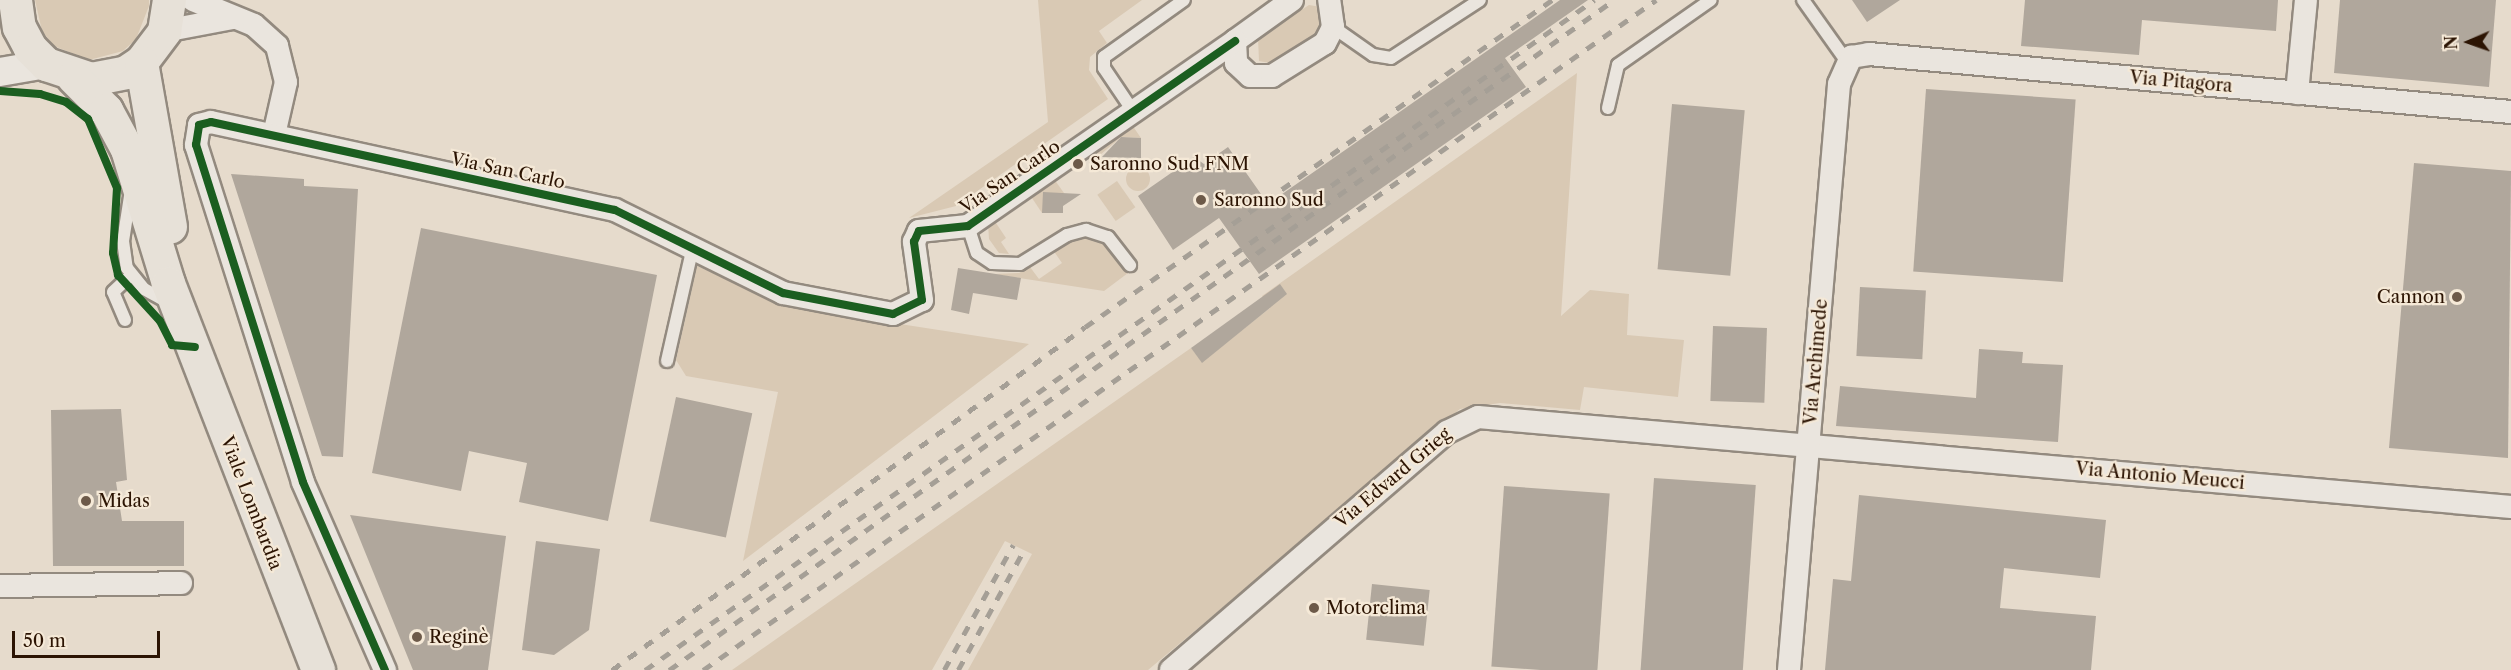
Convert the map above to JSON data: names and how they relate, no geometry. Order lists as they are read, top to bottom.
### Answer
{
  "streets": {
    "main road": ["Viale Lombardia"],
    "street": [
      "Via Pitagora",
      "Via San Carlo",
      "Via Archimede",
      "Via Antonio Meucci",
      "Via Edvard Grieg"
    ]
  },
  "crossings": [
    ["Via Pitagora", "Via Archimede"],
    ["Via Archimede", "Via Antonio Meucci"],
    ["Via Archimede", "Via Edvard Grieg"],
    ["Via Antonio Meucci", "Via Edvard Grieg"]
  ],
  "places": [
    "Saronno Sud FNM",
    "Saronno Sud",
    "Cannon",
    "Midas",
    "Motorclima",
    "Reginè"
  ],
  "scale_bar": "50 m",
  "north": "left"
}
